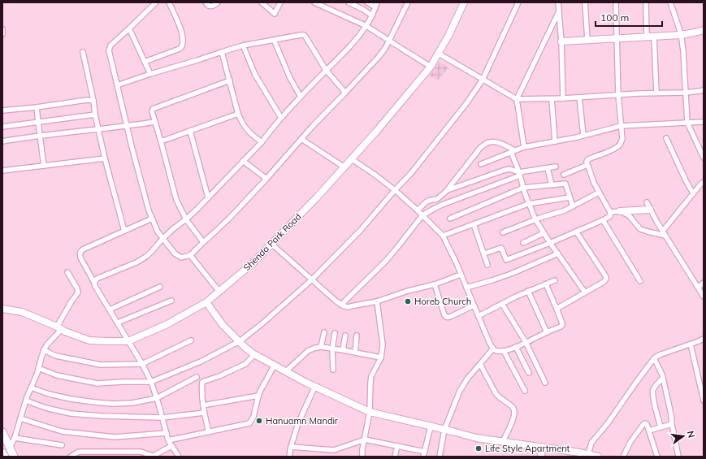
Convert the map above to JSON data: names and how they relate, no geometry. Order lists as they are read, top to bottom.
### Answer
{
  "streets": {
    "main road": ["Shenda Park Road"]
  },
  "places": ["Horeb Church", "Hanuamn Mandir", "Life Style Apartment"],
  "scale_bar": "100 m",
  "north": "right"
}
